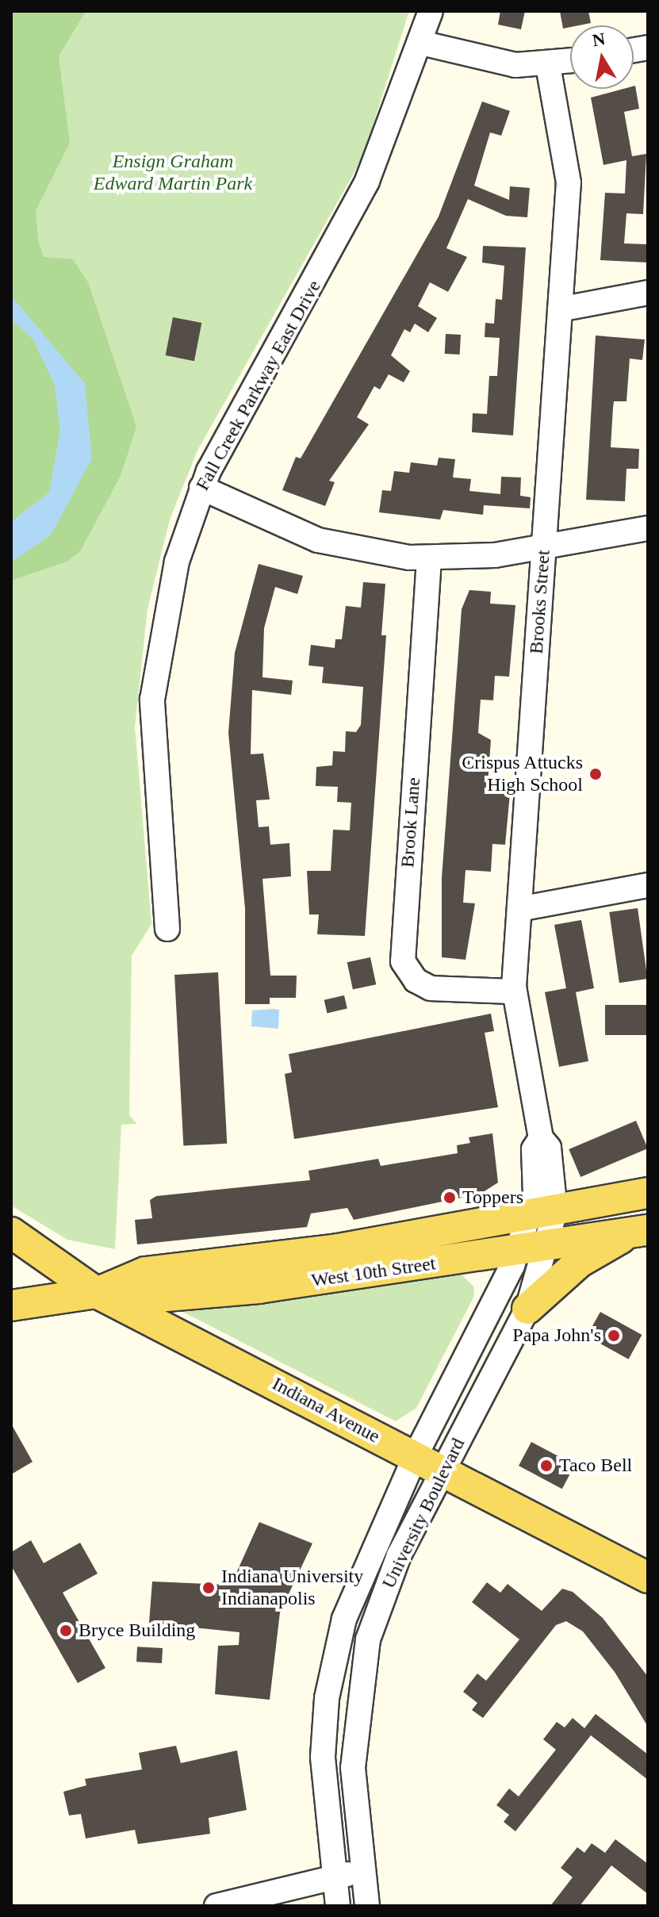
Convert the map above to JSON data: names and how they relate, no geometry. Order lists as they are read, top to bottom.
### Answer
{
  "streets": {
    "main road": ["West 10th Street", "Indiana Avenue"],
    "street": [
      "Fall Creek Parkway East Drive",
      "Brooks Street",
      "Brook Lane",
      "University Boulevard"
    ]
  },
  "crossings": [
    ["Brooks Street", "Brook Lane"],
    ["Brooks Street", "West 10th Street"],
    ["Brooks Street", "University Boulevard"],
    ["West 10th Street", "Indiana Avenue"],
    ["West 10th Street", "University Boulevard"],
    ["Indiana Avenue", "University Boulevard"]
  ],
  "parks": ["Ensign Graham Edward Martin Park"],
  "places": [
    "Crispus Attucks High School",
    "Toppers",
    "Papa John's",
    "Taco Bell",
    "Indiana University Indianapolis",
    "Bryce Building"
  ],
  "north": "top"
}
